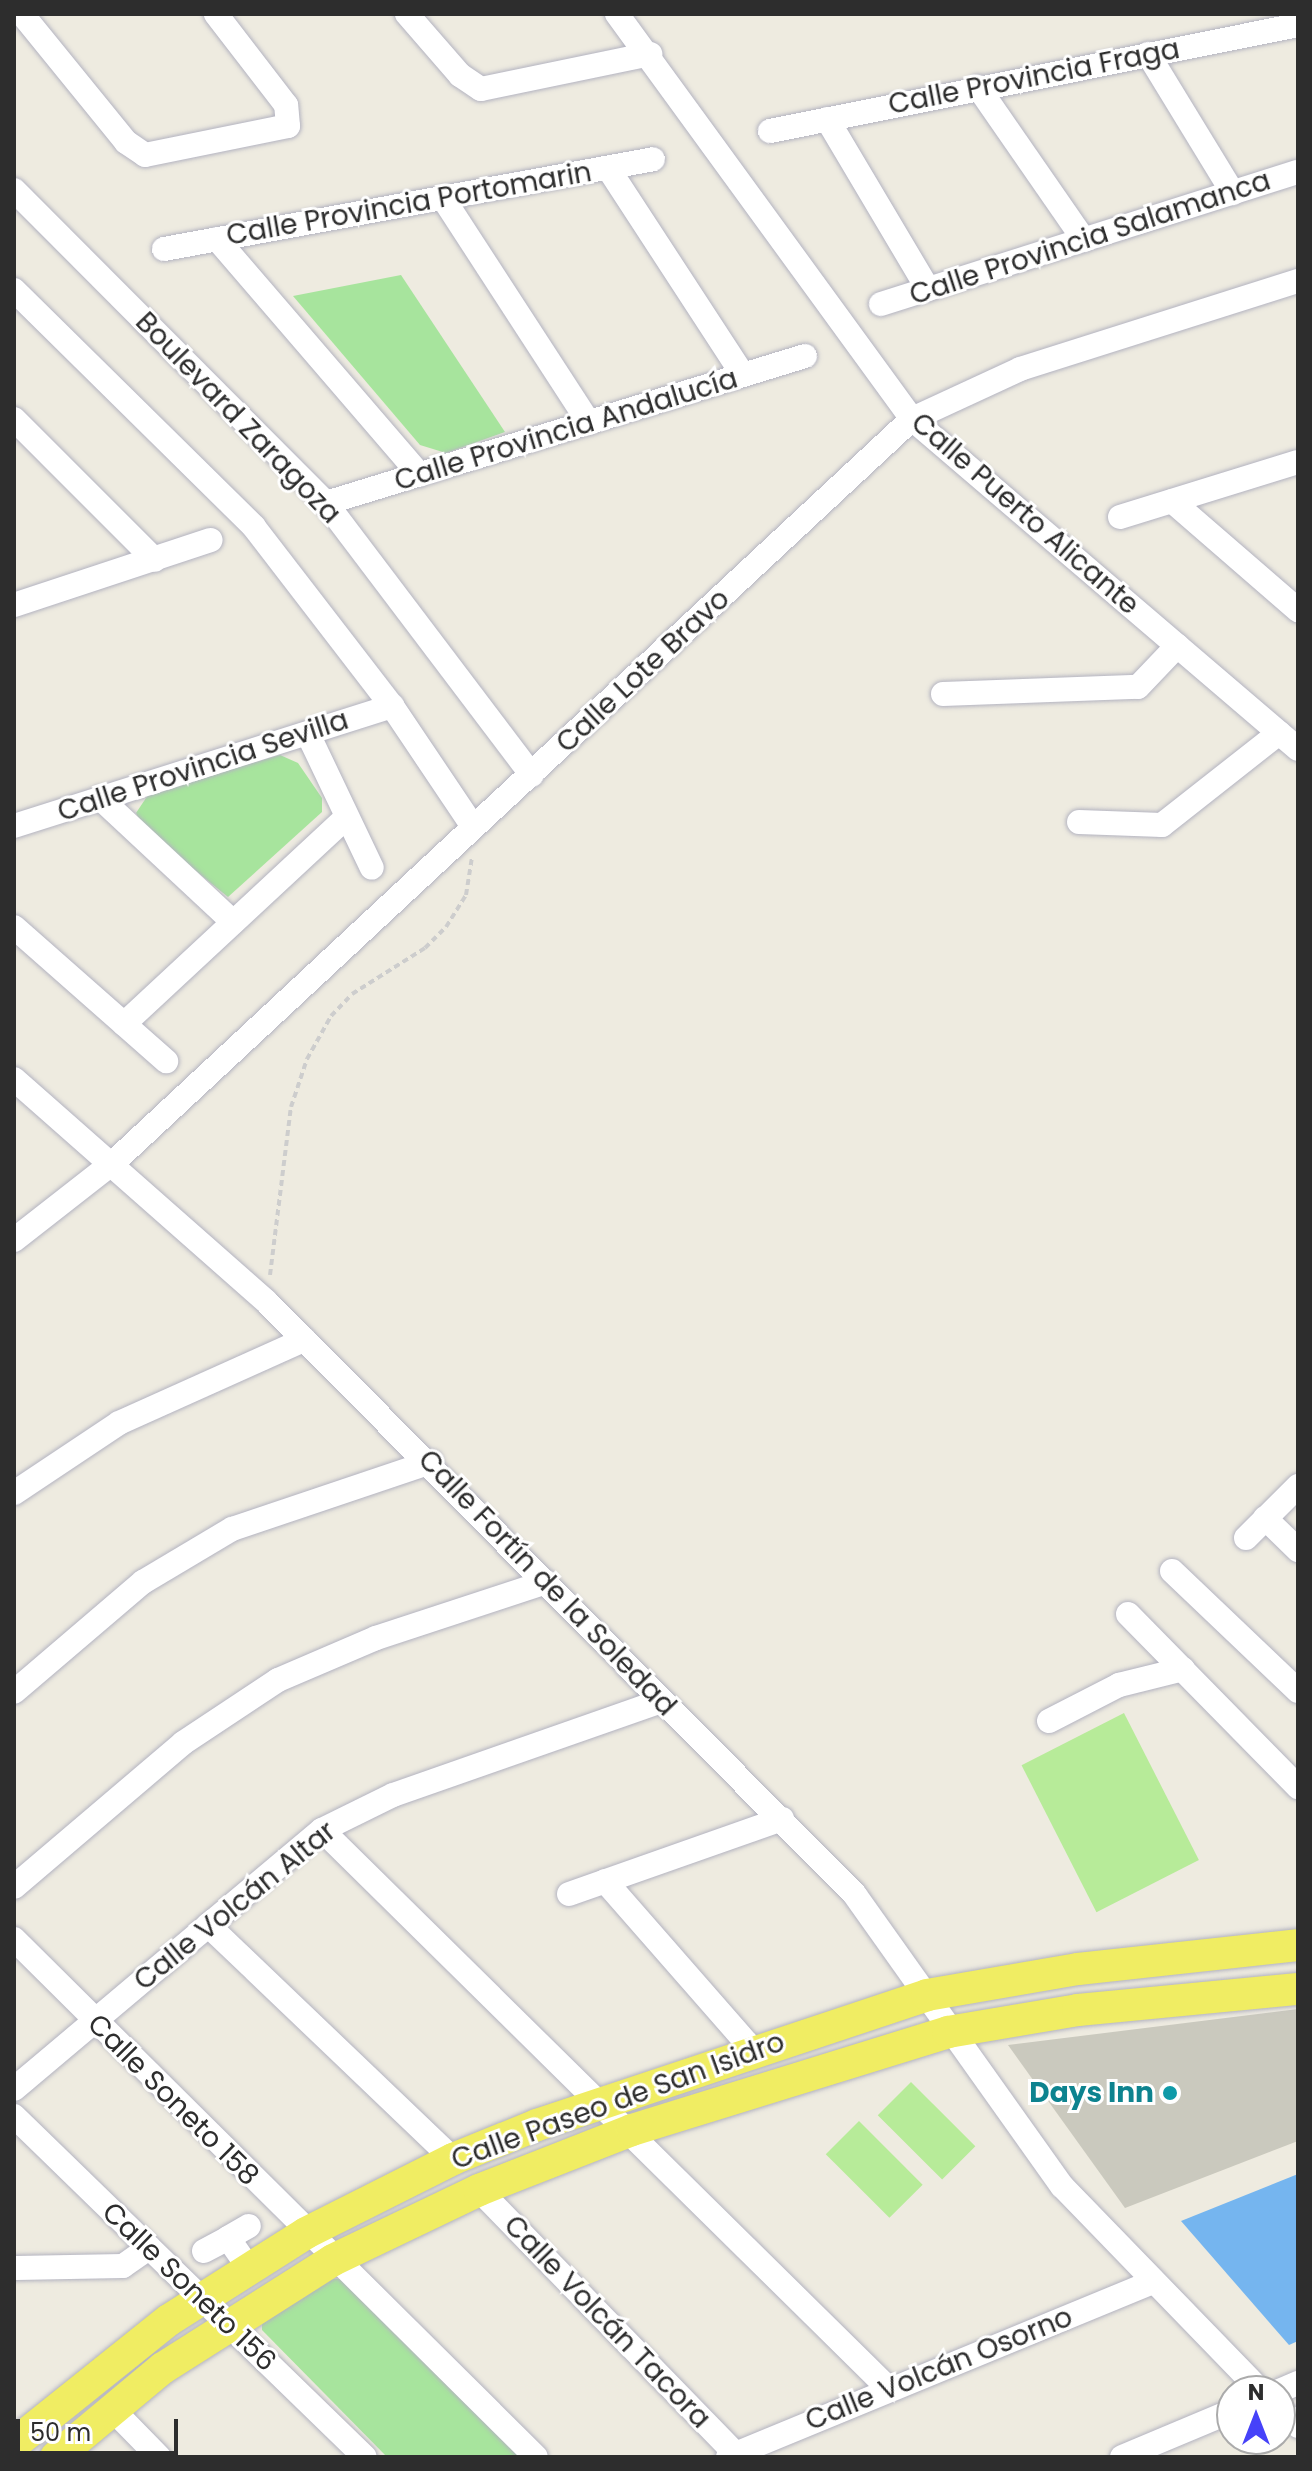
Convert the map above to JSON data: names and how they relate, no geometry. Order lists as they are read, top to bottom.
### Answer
{
  "streets": {
    "main road": ["Calle Paseo de San Isidro"],
    "street": [
      "Calle Provincia Fraga",
      "Calle Provincia Portomarin",
      "Calle Provincia Salamanca",
      "Boulevard Zaragoza",
      "Calle Provincia Andalucía",
      "Calle Puerto Alicante",
      "Calle Lote Bravo",
      "Calle Provincia Sevilla",
      "Calle Fortín de la Soledad",
      "Calle Volcán Altar",
      "Calle Soneto 158",
      "Calle Soneto 156",
      "Calle Volcán Tacora",
      "Calle Volcán Osorno"
    ]
  },
  "crossings": [
    ["Boulevard Zaragoza", "Calle Provincia Andalucía"],
    ["Boulevard Zaragoza", "Calle Lote Bravo"],
    ["Calle Puerto Alicante", "Calle Lote Bravo"],
    ["Calle Lote Bravo", "Calle Fortín de la Soledad"],
    ["Calle Fortín de la Soledad", "Calle Volcán Altar"],
    ["Calle Fortín de la Soledad", "Calle Paseo de San Isidro"],
    ["Calle Fortín de la Soledad", "Calle Volcán Osorno"],
    ["Calle Volcán Altar", "Calle Soneto 158"],
    ["Calle Soneto 158", "Calle Paseo de San Isidro"],
    ["Calle Paseo de San Isidro", "Calle Soneto 156"],
    ["Calle Paseo de San Isidro", "Calle Volcán Tacora"],
    ["Calle Volcán Tacora", "Calle Volcán Osorno"]
  ],
  "places": ["Days Inn"],
  "scale_bar": "50 m",
  "north": "top"
}
